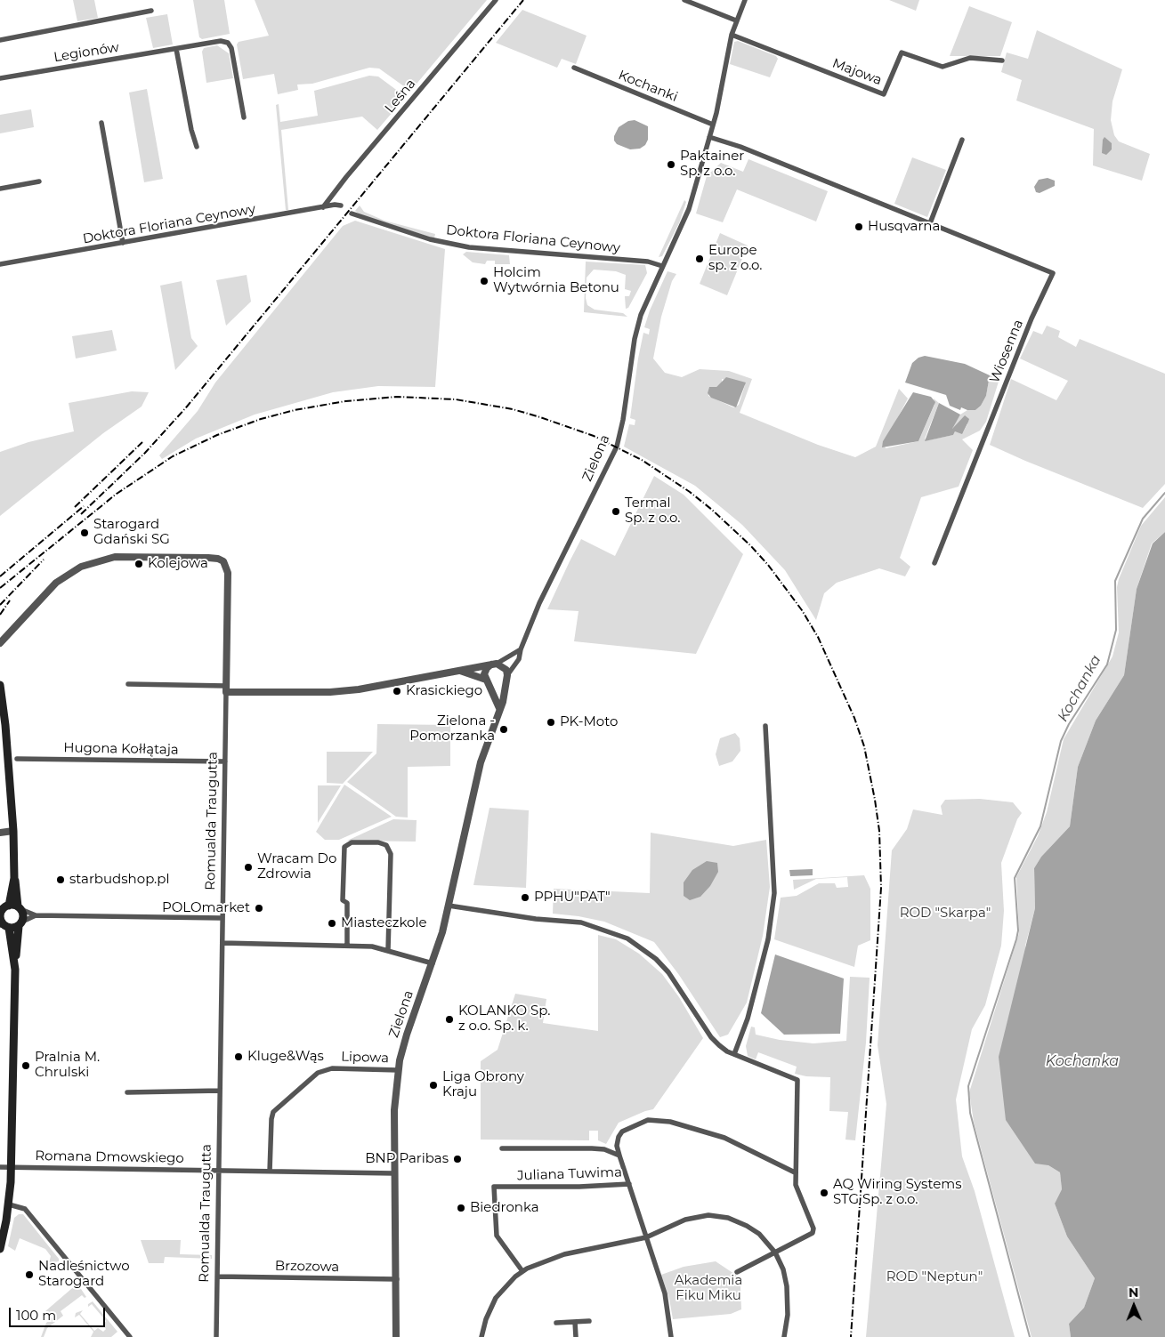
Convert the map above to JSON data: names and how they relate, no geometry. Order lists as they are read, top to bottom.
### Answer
{
  "streets": {
    "street": [
      "Legionów",
      "Majowa",
      "Kochanki",
      "Leśna",
      "Doktora Floriana Ceynowy",
      "Wiosenna",
      "Zielona",
      "Hugona Kołłątaja",
      "Romualda Traugutta",
      "Lipowa",
      "Romana Dmowskiego",
      "Juliana Tuwima",
      "Brzozowa"
    ]
  },
  "crossings": [
    ["Leśna", "Doktora Floriana Ceynowy"],
    ["Doktora Floriana Ceynowy", "Zielona"],
    ["Zielona", "Lipowa"],
    ["Zielona", "Romana Dmowskiego"],
    ["Zielona", "Brzozowa"],
    ["Hugona Kołłątaja", "Romualda Traugutta"],
    ["Romualda Traugutta", "Romana Dmowskiego"],
    ["Romualda Traugutta", "Brzozowa"],
    ["Lipowa", "Romana Dmowskiego"]
  ],
  "water": ["Kochanka"],
  "parks": ["ROD \"Skarpa\"", "ROD \"Neptun\"", "Akademia Fiku Miku"],
  "places": [
    "Paktainer Sp. z o.o.",
    "Husqvarna",
    "Europe sp. z o.o.",
    "Holcim Wytwórnia Betonu",
    "Termal Sp. z o.o.",
    "Starogard Gdański SG",
    "Kolejowa",
    "Krasickiego",
    "PK-Moto",
    "Zielona - Pomorzanka",
    "Wracam Do Zdrowia",
    "starbudshop.pl",
    "PPHU\"PAT\"",
    "POLOmarket",
    "Miasteczkole",
    "KOLANKO Sp. z o.o. Sp. k.",
    "Kluge&Wąs",
    "Pralnia M. Chrulski",
    "Liga Obrony Kraju",
    "BNP Paribas",
    "AQ Wiring Systems STG Sp. z o.o.",
    "Biedronka",
    "Nadleśnictwo Starogard"
  ],
  "scale_bar": "100 m",
  "north": "top"
}
